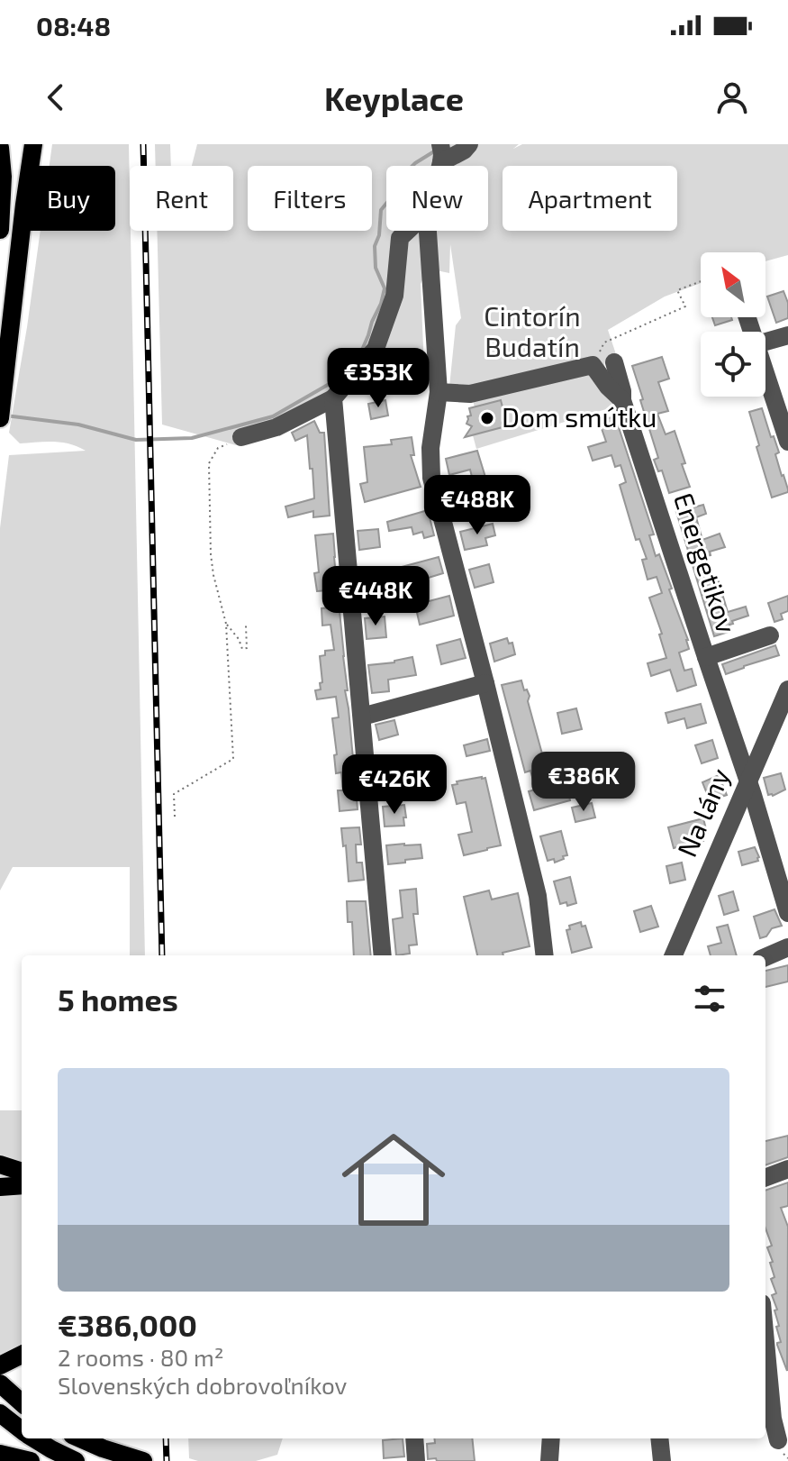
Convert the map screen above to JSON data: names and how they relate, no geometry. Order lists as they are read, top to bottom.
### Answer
{
  "streets": {
    "street": ["Energetikov", "Na lány"]
  },
  "crossings": [
    ["Energetikov", "Na lány"]
  ],
  "parks": ["Cintorín Budatín"],
  "places": ["Dom smútku"],
  "north": "top left",
  "page": {
    "status": "08:48",
    "header": "Keyplace",
    "chip": [
      "Buy",
      "Rent",
      "Filters",
      "New",
      "Apartment"
    ],
    "price": [
      "€353K",
      "€488K",
      "€448K",
      "€386K",
      "€426K"
    ],
    "heading": "5 homes",
    "list": [
      {
        "name": "€386,000",
        "note": "2 rooms · 80 m² · Slovenských dobrovoľníkov"
      }
    ]
  }
}
